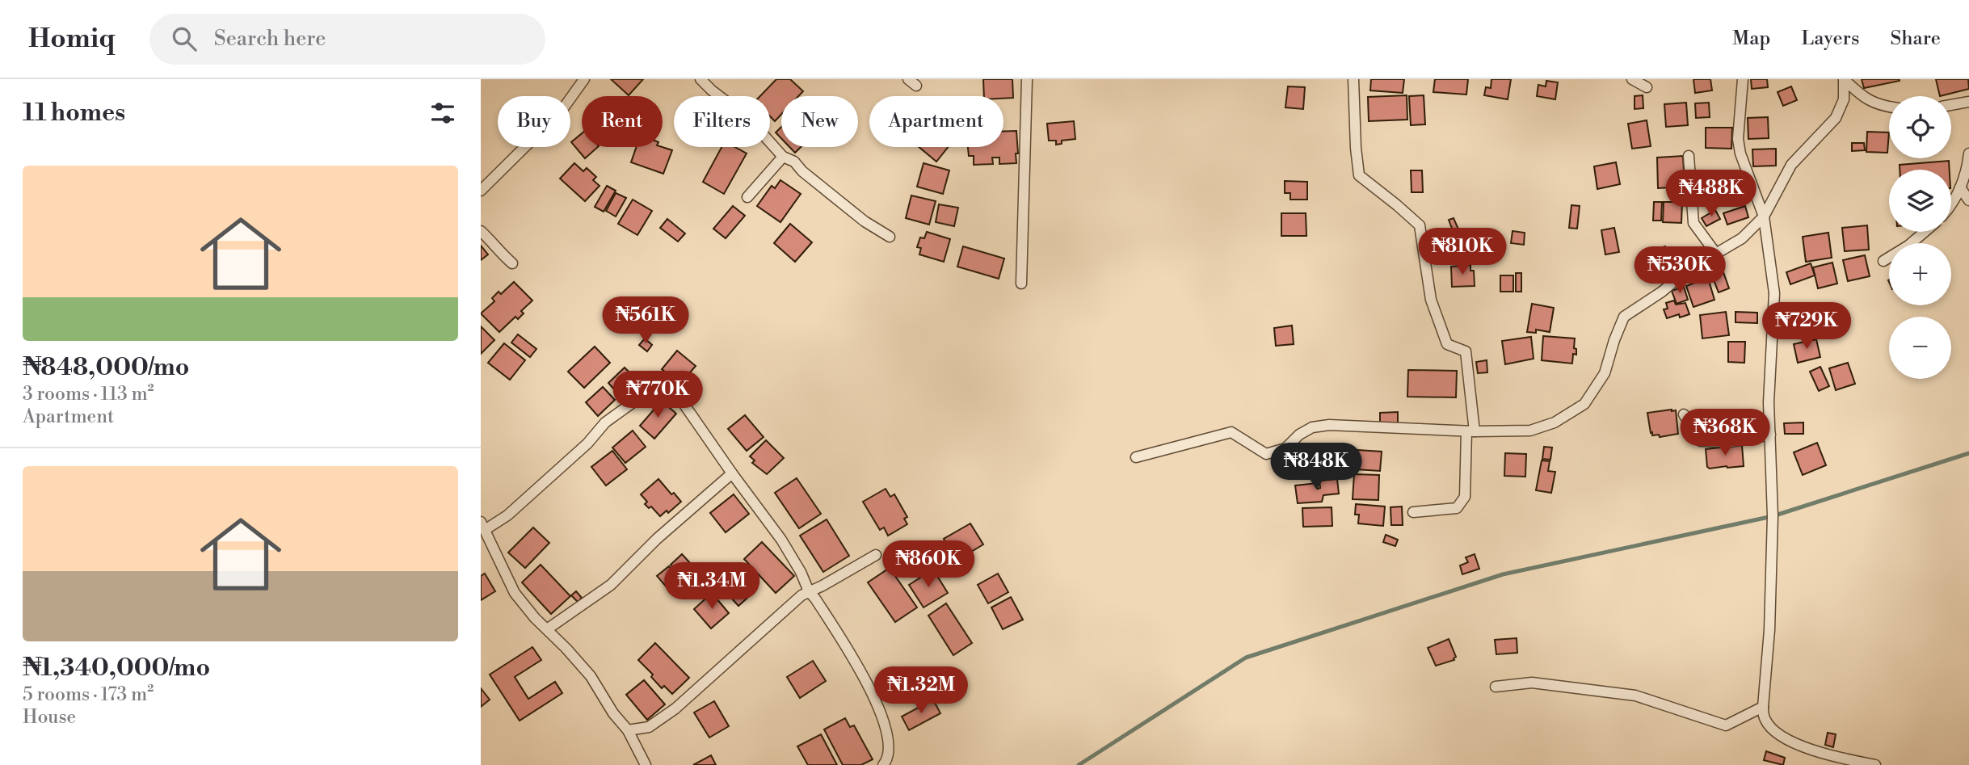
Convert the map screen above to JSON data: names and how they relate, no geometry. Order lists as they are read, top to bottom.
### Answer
{
  "page": {
    "header": "Homiq",
    "search": "Search here",
    "nav": ["Map", "Layers", "Share"],
    "heading": "11 homes",
    "map_buttons": ["+", "−"],
    "chip": [
      "Buy",
      "Rent",
      "Filters",
      "New",
      "Apartment"
    ],
    "list": [
      {
        "name": "₦848,000/mo",
        "note": "3 rooms · 113 m² · Apartment"
      },
      {
        "name": "₦1,340,000/mo",
        "note": "5 rooms · 173 m² · House"
      }
    ],
    "price": [
      "₦488K",
      "₦810K",
      "₦530K",
      "₦561K",
      "₦729K",
      "₦770K",
      "₦368K",
      "₦848K",
      "₦860K",
      "₦1.34M",
      "₦1.32M"
    ]
  }
}
